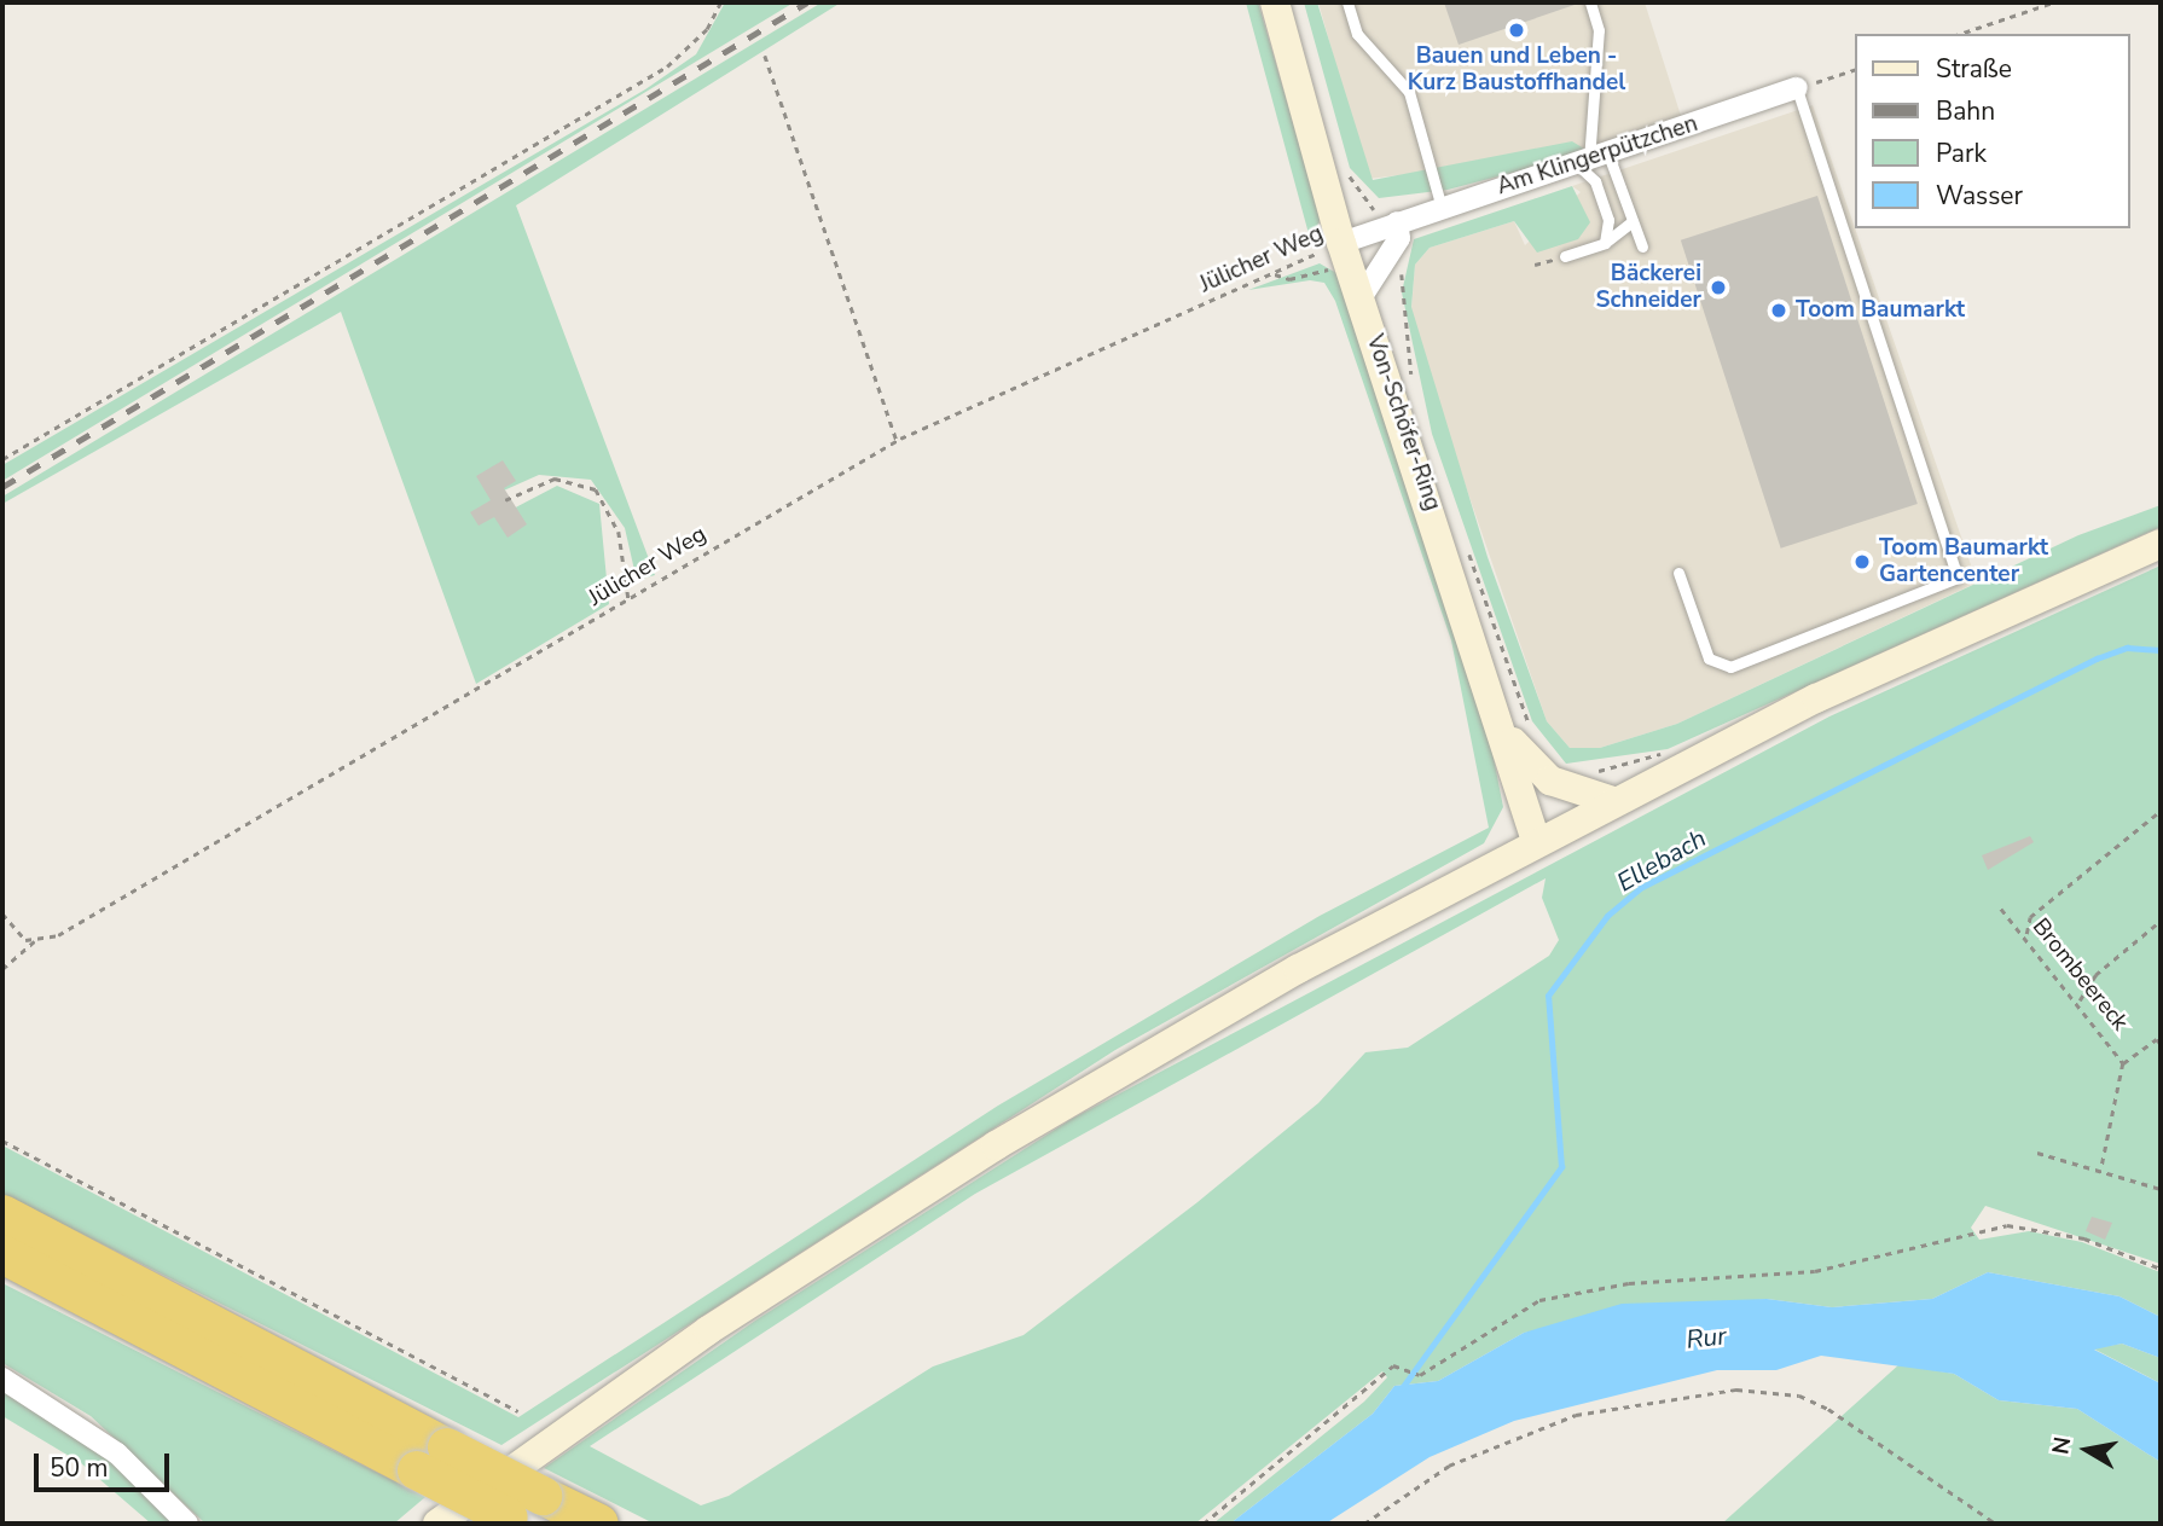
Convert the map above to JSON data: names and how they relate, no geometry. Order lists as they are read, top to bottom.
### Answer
{
  "streets": {
    "main road": ["Von-Schöfer-Ring"],
    "street": ["Am Klingerpützchen"],
    "path": ["Jülicher Weg", "Brombeereck"]
  },
  "crossings": [
    ["Am Klingerpützchen", "Jülicher Weg"],
    ["Am Klingerpützchen", "Von-Schöfer-Ring"],
    ["Jülicher Weg", "Von-Schöfer-Ring"]
  ],
  "water": ["Ellebach", "Rur"],
  "places": [
    "Bauen und Leben - Kurz Baustoffhandel",
    "Bäckerei Schneider",
    "Toom Baumarkt",
    "Toom Baumarkt Gartencenter"
  ],
  "legend": [
    "Straße",
    "Bahn",
    "Park",
    "Wasser"
  ],
  "scale_bar": "50 m",
  "north": "left"
}
